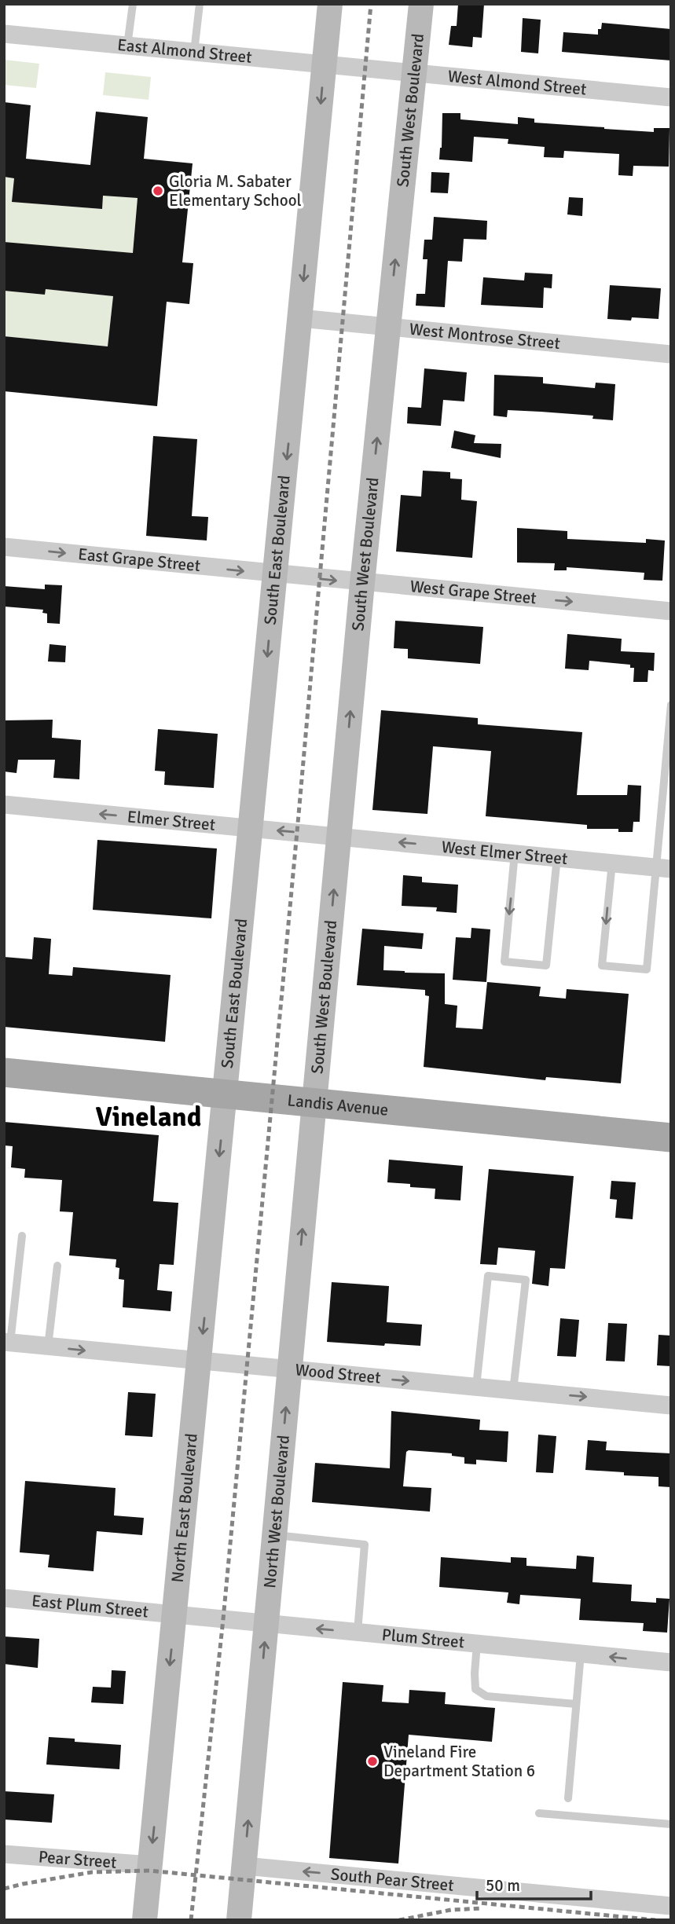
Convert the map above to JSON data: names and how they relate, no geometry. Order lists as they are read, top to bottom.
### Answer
{
  "streets": {
    "main road": [
      "South West Boulevard",
      "South East Boulevard",
      "Landis Avenue",
      "North East Boulevard",
      "North West Boulevard"
    ],
    "street": [
      "East Almond Street",
      "West Almond Street",
      "West Montrose Street",
      "East Grape Street",
      "West Grape Street",
      "Elmer Street",
      "West Elmer Street",
      "Wood Street",
      "East Plum Street",
      "Plum Street",
      "Pear Street",
      "South Pear Street"
    ]
  },
  "crossings": [
    ["East Almond Street", "West Almond Street"],
    ["East Almond Street", "South East Boulevard"],
    ["West Almond Street", "South West Boulevard"],
    ["South West Boulevard", "West Montrose Street"],
    ["South West Boulevard", "West Grape Street"],
    ["South West Boulevard", "Elmer Street"],
    ["South West Boulevard", "West Elmer Street"],
    ["South West Boulevard", "Landis Avenue"],
    ["South West Boulevard", "North West Boulevard"],
    ["West Montrose Street", "South East Boulevard"],
    ["South East Boulevard", "East Grape Street"],
    ["South East Boulevard", "West Grape Street"],
    ["South East Boulevard", "Elmer Street"],
    ["South East Boulevard", "Landis Avenue"],
    ["South East Boulevard", "North East Boulevard"],
    ["East Grape Street", "West Grape Street"],
    ["Elmer Street", "West Elmer Street"],
    ["Landis Avenue", "North East Boulevard"],
    ["Landis Avenue", "North West Boulevard"],
    ["Wood Street", "North East Boulevard"],
    ["Wood Street", "North West Boulevard"],
    ["North East Boulevard", "East Plum Street"],
    ["North East Boulevard", "Plum Street"],
    ["North East Boulevard", "Pear Street"],
    ["North West Boulevard", "Plum Street"],
    ["North West Boulevard", "South Pear Street"],
    ["East Plum Street", "Plum Street"]
  ],
  "one_way": [
    "South West Boulevard",
    "South East Boulevard",
    "East Grape Street",
    "West Grape Street",
    "Elmer Street",
    "West Elmer Street",
    "Wood Street",
    "North East Boulevard",
    "North West Boulevard",
    "Plum Street",
    "South Pear Street"
  ],
  "districts": ["Vineland"],
  "places": ["Gloria M. Sabater Elementary School", "Vineland Fire Department Station 6"],
  "scale_bar": "50 m"
}
